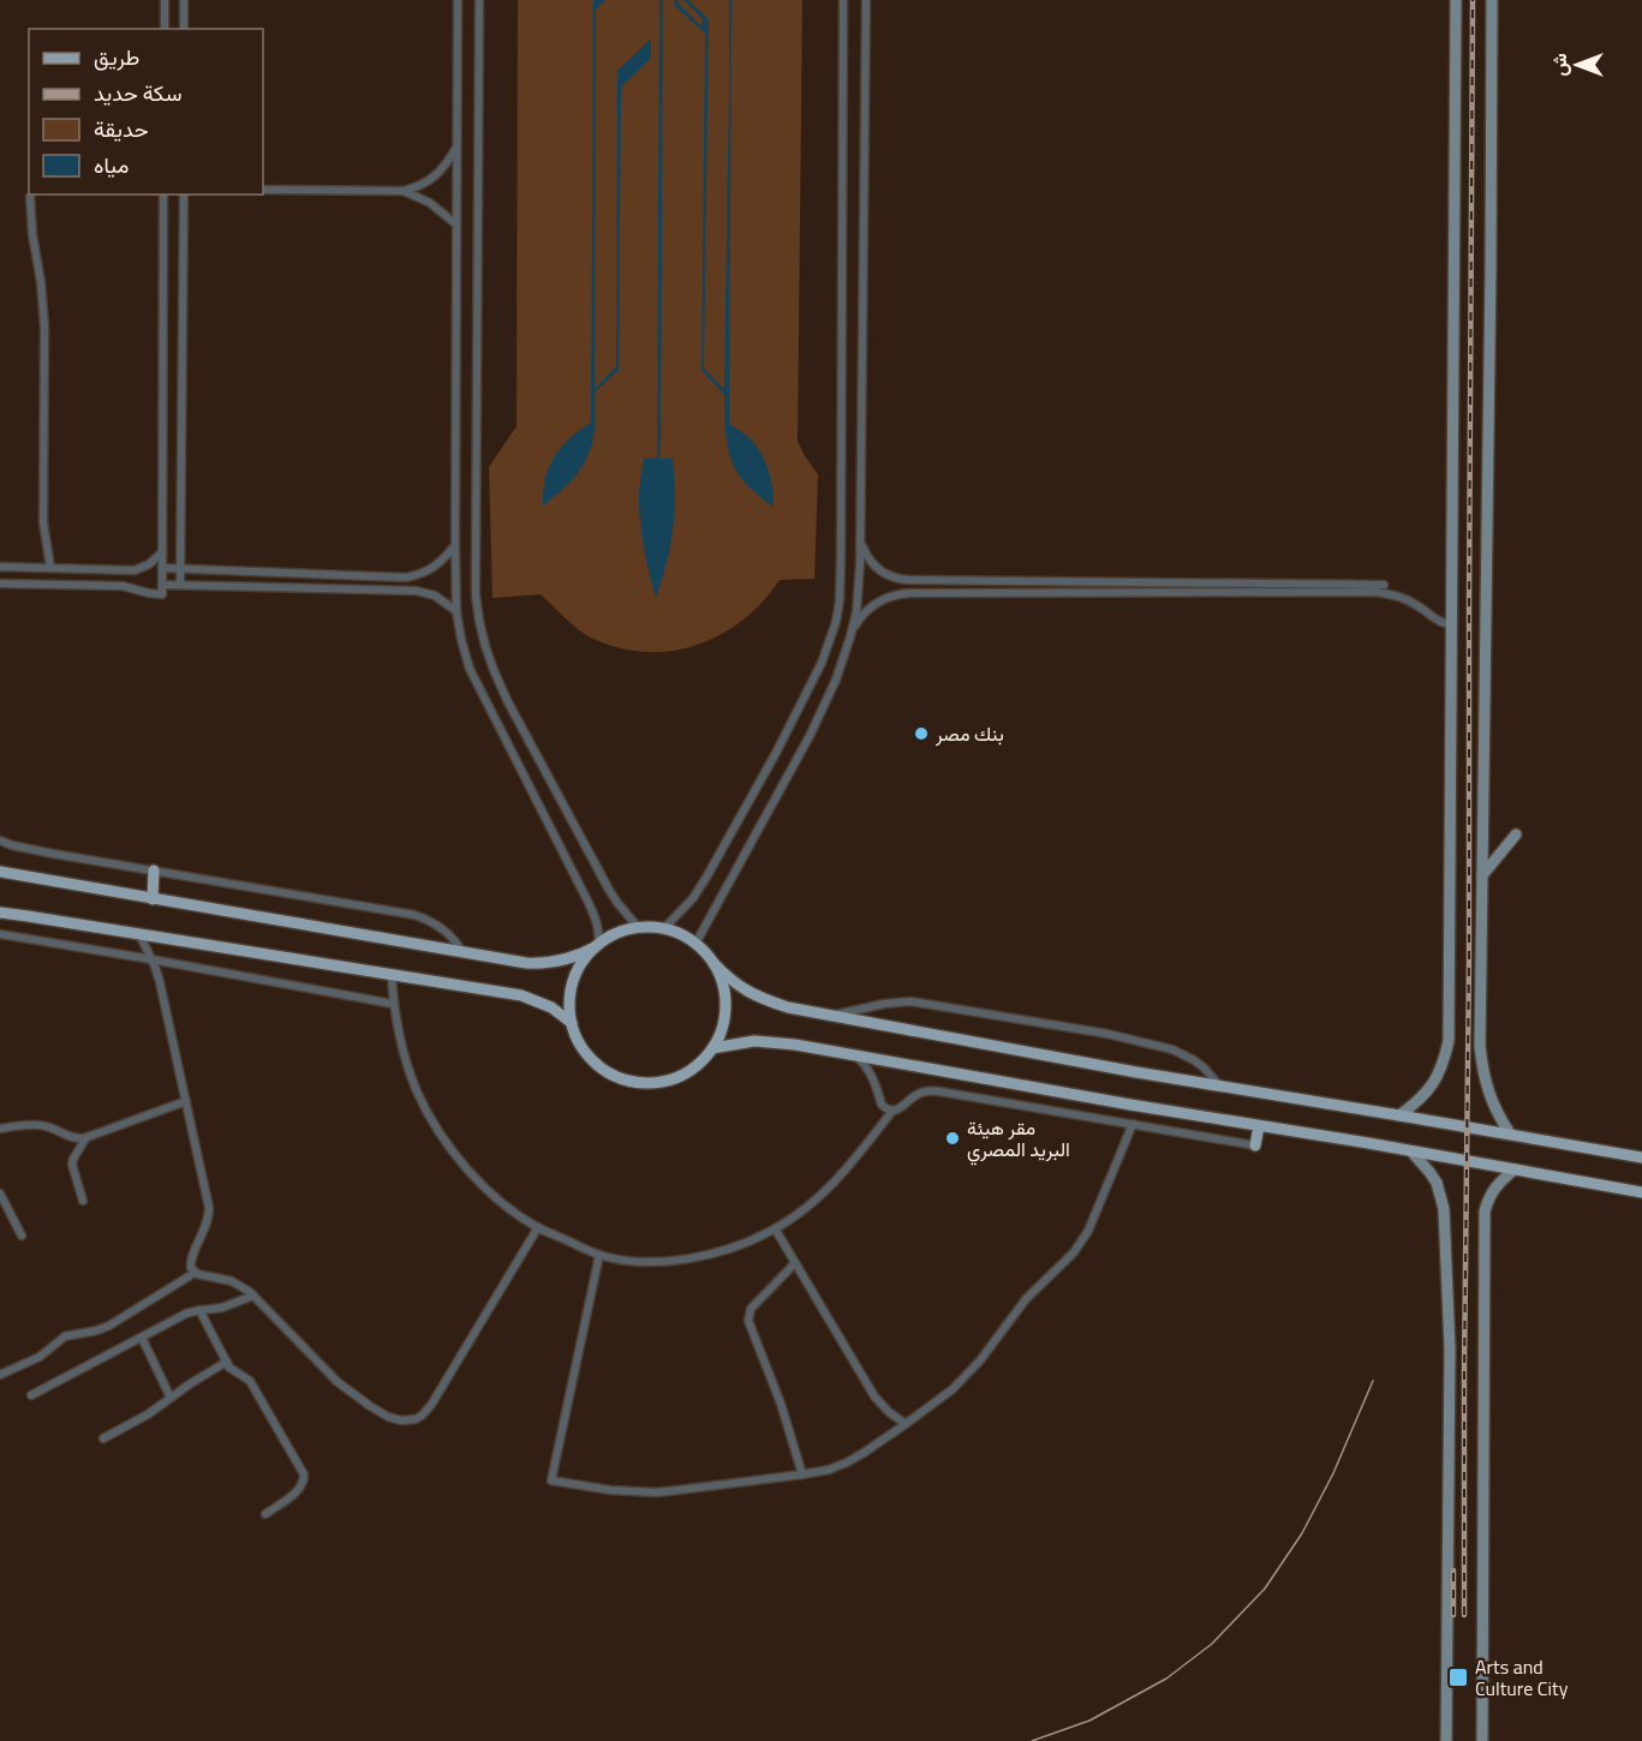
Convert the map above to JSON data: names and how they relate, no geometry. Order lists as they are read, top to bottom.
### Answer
{
  "places": {
    "other": ["بنك مصر", "مقر هيئة البريد المصري"],
    "transit": ["Arts and Culture City"]
  },
  "legend": [
    "طريق",
    "سكة حديد",
    "حديقة",
    "مياه"
  ],
  "north": "left"
}
